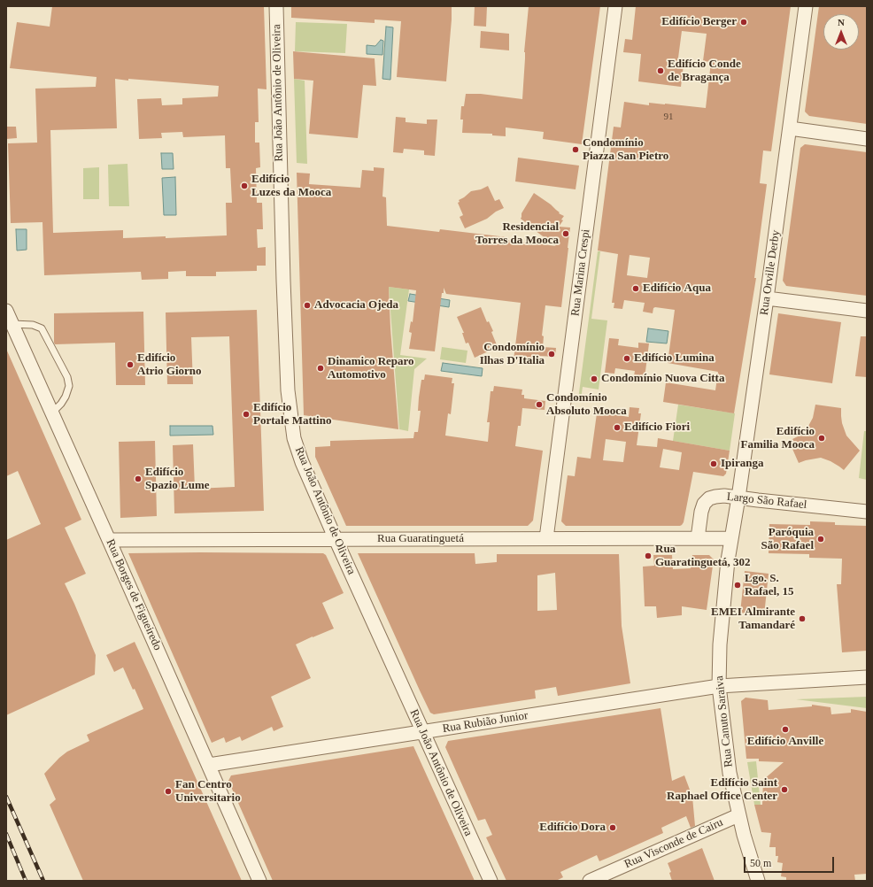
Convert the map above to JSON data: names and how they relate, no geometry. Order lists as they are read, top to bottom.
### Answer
{
  "streets": {
    "street": [
      "Rua João Antônio de Oliveira",
      "Rua Marina Crespi",
      "Rua Orville Derby",
      "Largo São Rafael",
      "Rua Guaratinguetá",
      "Rua Borges de Figueiredo",
      "Rua Canuto Saraiva",
      "Rua Rubião Junior",
      "Rua Visconde de Cairu"
    ]
  },
  "crossings": [
    ["Rua João Antônio de Oliveira", "Rua Guaratinguetá"],
    ["Rua João Antônio de Oliveira", "Rua Rubião Junior"],
    ["Rua Marina Crespi", "Rua Guaratinguetá"],
    ["Rua Orville Derby", "Largo São Rafael"],
    ["Rua Orville Derby", "Rua Guaratinguetá"],
    ["Rua Orville Derby", "Rua Canuto Saraiva"],
    ["Largo São Rafael", "Rua Guaratinguetá"],
    ["Rua Guaratinguetá", "Rua Borges de Figueiredo"],
    ["Rua Guaratinguetá", "Rua Canuto Saraiva"],
    ["Rua Borges de Figueiredo", "Rua Rubião Junior"],
    ["Rua Canuto Saraiva", "Rua Rubião Junior"],
    ["Rua Canuto Saraiva", "Rua Visconde de Cairu"]
  ],
  "places": [
    "Edifício Berger",
    "Edifício Conde de Bragança",
    "Condomínio Piazza San Pietro",
    "Edifício Luzes da Mooca",
    "Residencial Torres da Mooca",
    "Edifício Aqua",
    "Advocacia Ojeda",
    "Condomínio Ilhas D'Italia",
    "Edifício Lumina",
    "Edifício Atrio Giorno",
    "Dinamico Reparo Automotivo",
    "Condomínio Nuova Citta",
    "Condomínio Absoluto Mooca",
    "Edifício Portale Mattino",
    "Edifício Fiori",
    "Edifício Familia Mooca",
    "Ipiranga",
    "Edifício Spazio Lume",
    "Paróquia São Rafael",
    "Rua Guaratinguetá, 302",
    "Lgo. S. Rafael, 15",
    "EMEI Almirante Tamandaré",
    "Edifício Anville",
    "Edifício Saint Raphael Office Center",
    "Fan Centro Universitario",
    "Edifício Dora"
  ],
  "house_numbers": ["91"],
  "scale_bar": "50 m",
  "north": "top"
}
